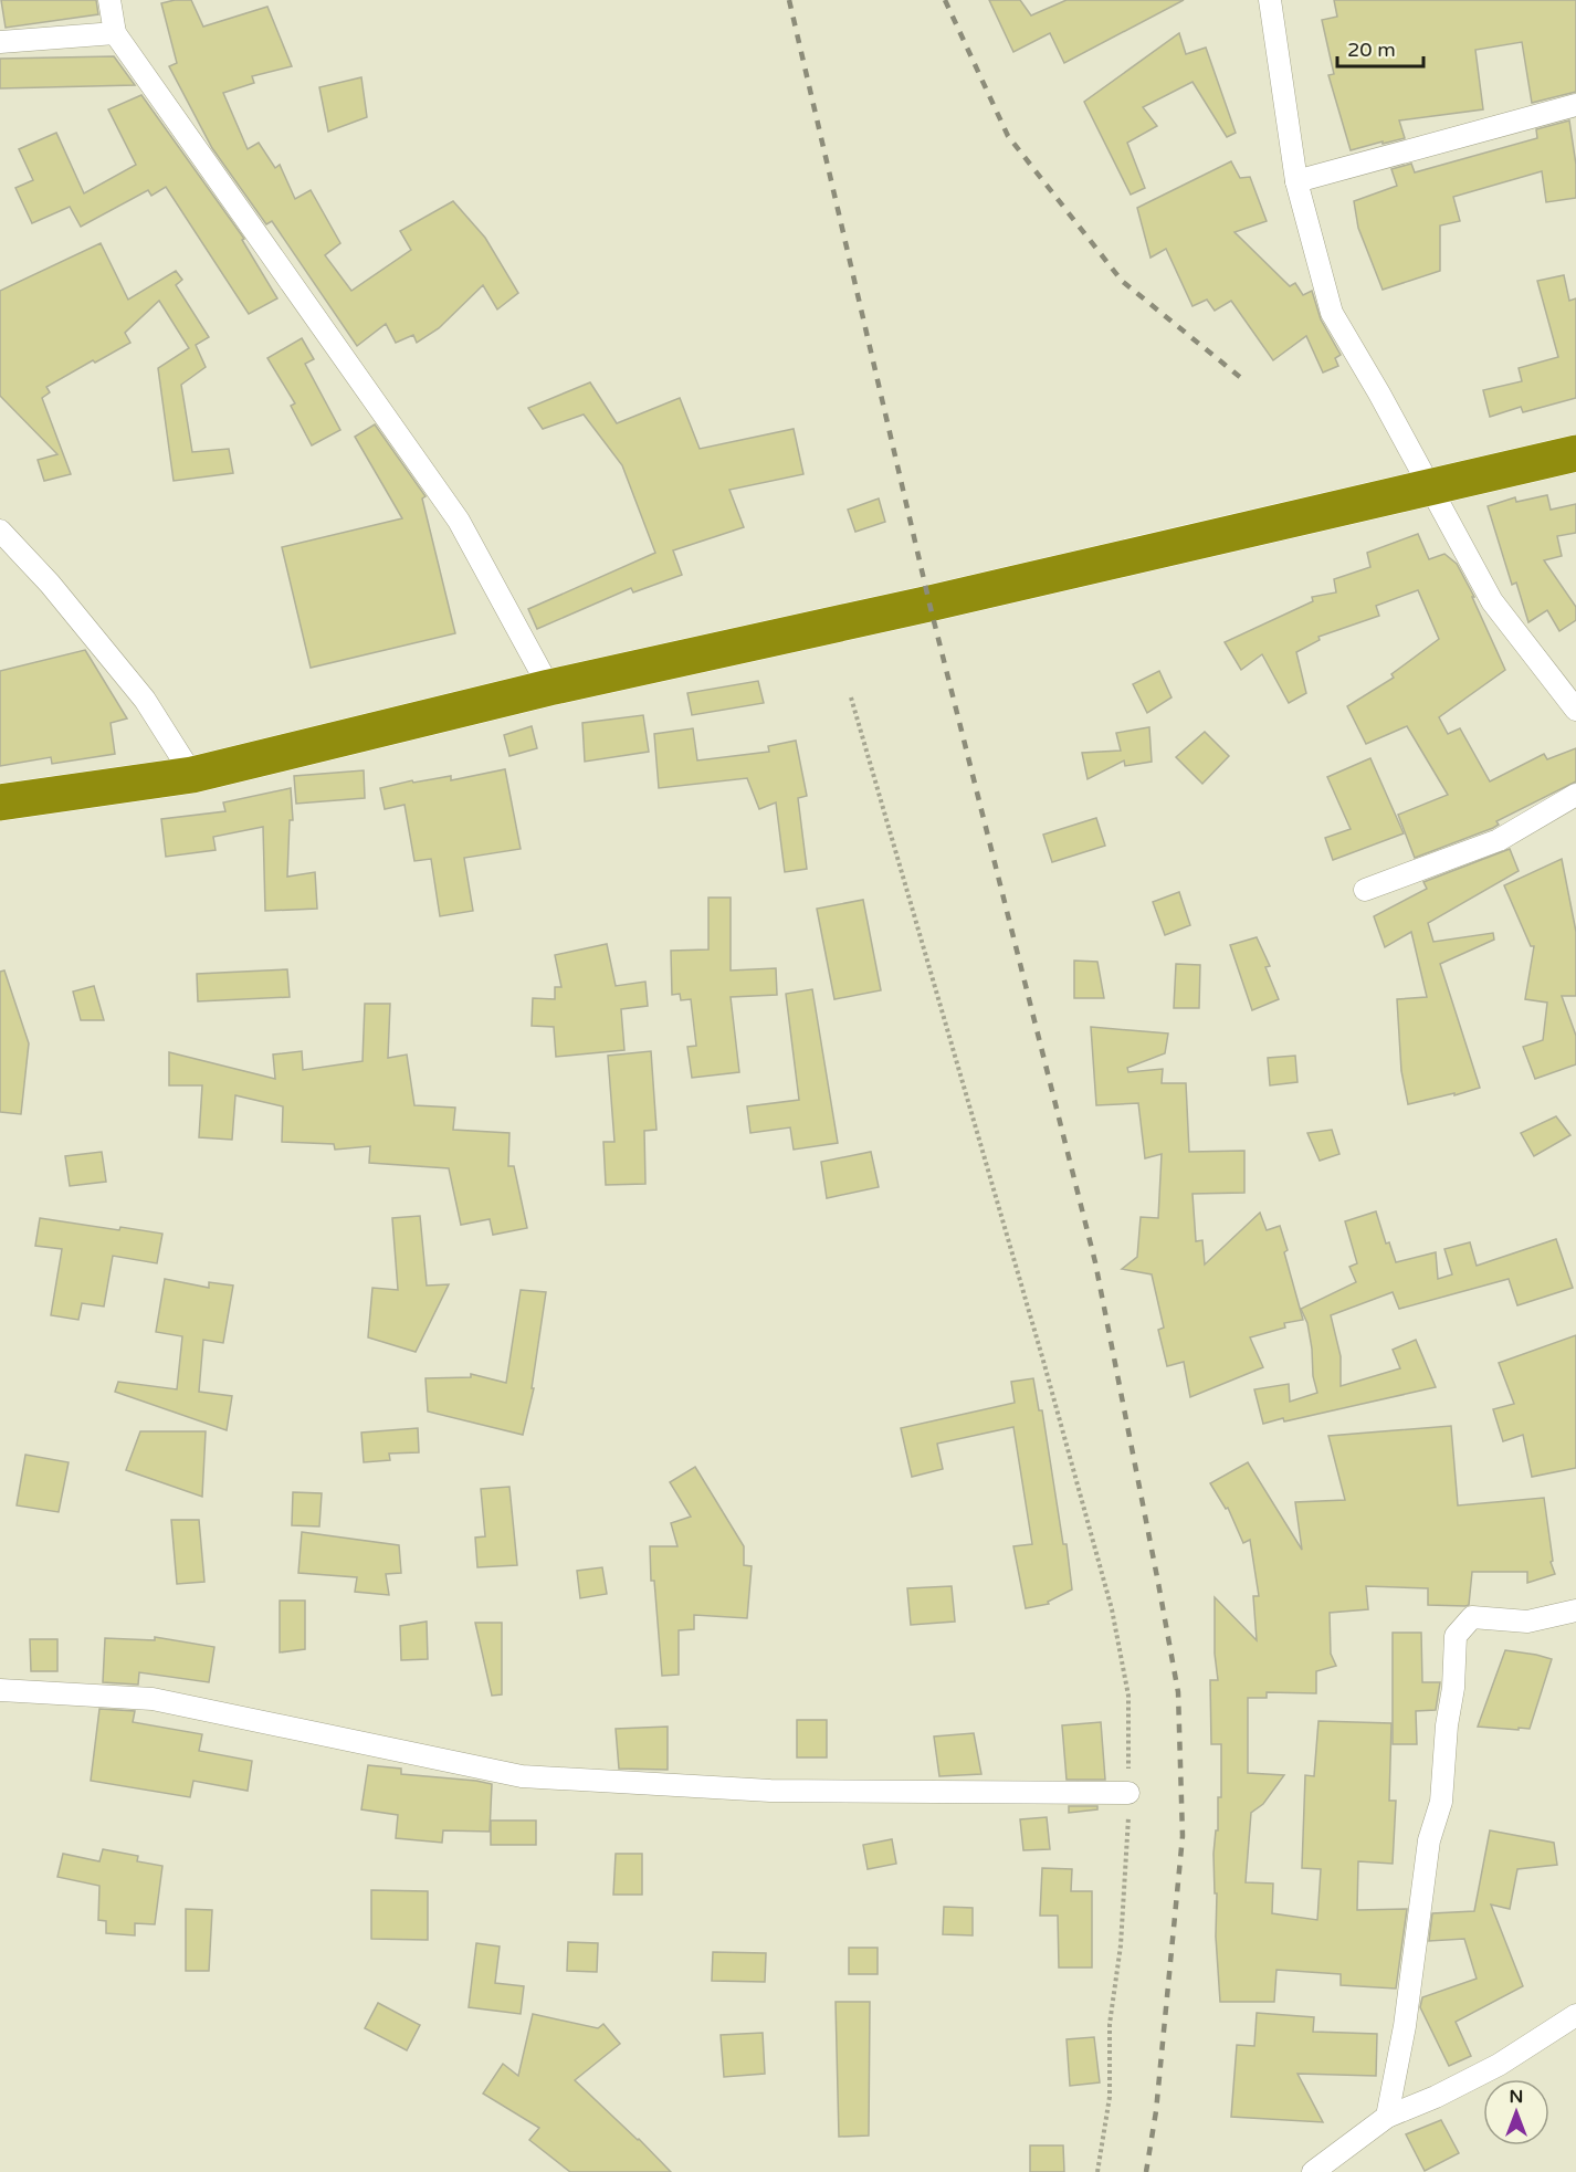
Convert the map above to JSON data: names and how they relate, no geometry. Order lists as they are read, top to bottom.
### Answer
{
  "scale_bar": "20 m",
  "north": "top"
}
